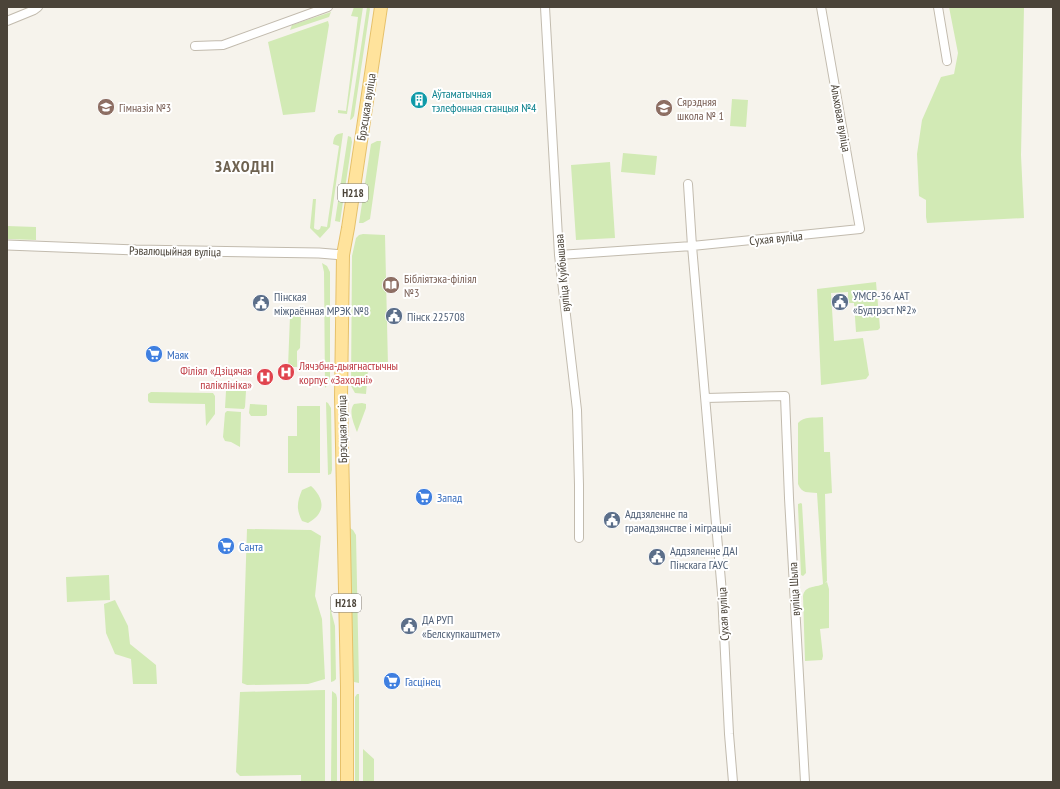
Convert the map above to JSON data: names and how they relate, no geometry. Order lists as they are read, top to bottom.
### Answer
{
  "streets": {
    "main road": ["Брэсцкая вуліца", "Н218"],
    "street": [
      "Альховая вуліца",
      "Сухая вуліца",
      "Рэвалюцыйная вуліца",
      "вуліца Куйбышава",
      "вуліца Шыла"
    ]
  },
  "crossings": [
    ["Брэсцкая вуліца", "Рэвалюцыйная вуліца"],
    ["Альховая вуліца", "Сухая вуліца"],
    ["Сухая вуліца", "вуліца Куйбышава"],
    ["Сухая вуліца", "вуліца Шыла"]
  ],
  "districts": ["ЗАХОДНІ"],
  "places": {
    "building": ["Аўтаматычная тэлефонная станцыя №4"],
    "school or university": ["Гімназія №3", "Сярэдняя школа № 1"],
    "library": ["Бібліятэка-філіял №3"],
    "public building": [
      "УМСР-36 ААТ «Будтрэст №2»",
      "Пінская міжраённая МРЭК №8",
      "Пінск 225708",
      "Аддзяленне па грамадзянстве і міграцыі",
      "Аддзяленне ДАІ Пінскага ГАУС",
      "ДА РУП «Белскупкаштмет»"
    ],
    "supermarket": [
      "Маяк",
      "Запад",
      "Санта",
      "Гасцінец"
    ],
    "hospital": ["Лячэбна-дыягнастычны корпус «Заходні»", "Філіял «Дзіцячая паліклініка»"]
  }
}
